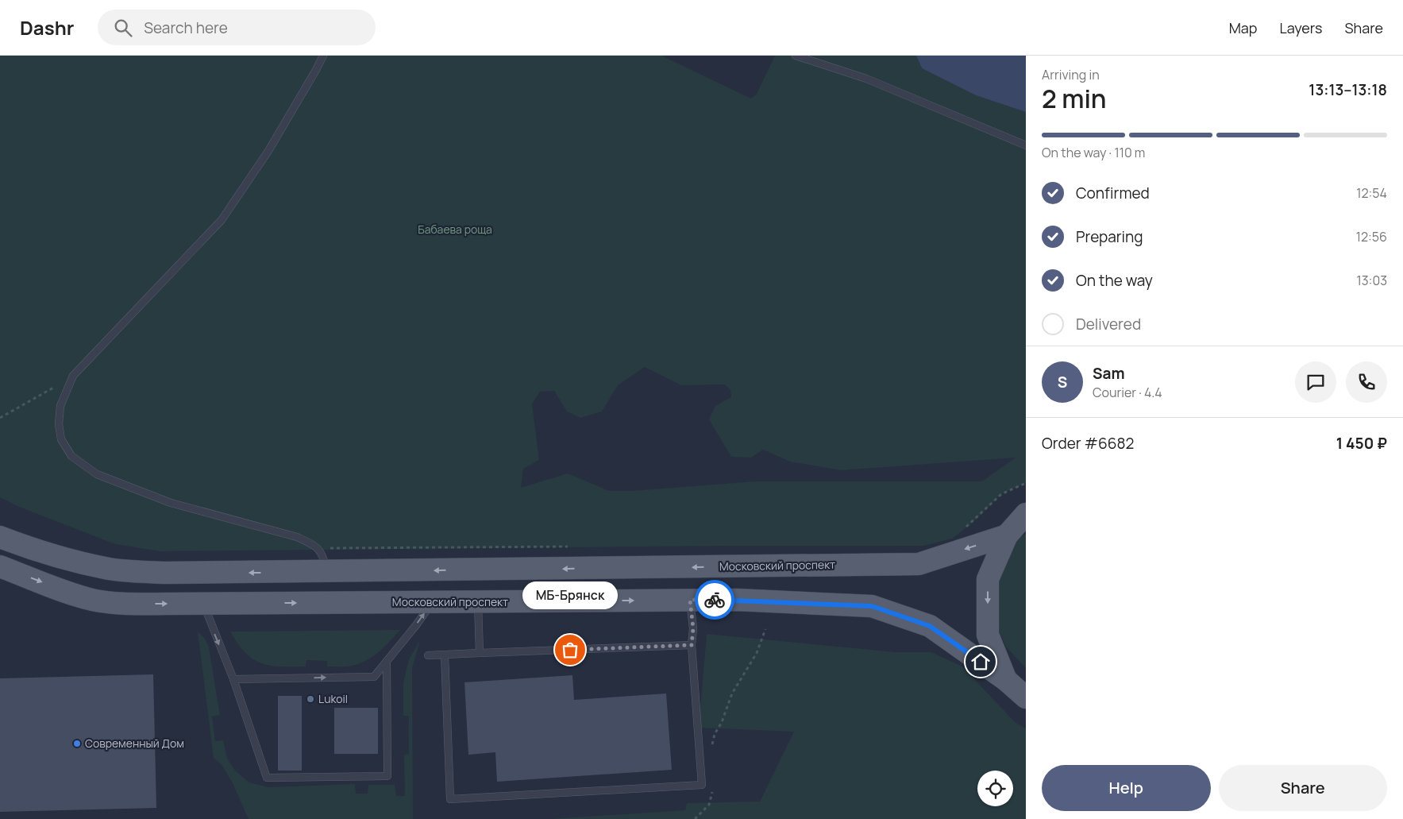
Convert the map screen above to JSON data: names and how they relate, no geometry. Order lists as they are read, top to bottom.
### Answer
{
  "streets": {
    "main road": ["Московский проспект"]
  },
  "parks": ["Бабаева роща"],
  "places": ["МБ-Брянск", "Lukoil", "Современный Дом"],
  "page": {
    "header": "Dashr",
    "search": "Search here",
    "nav": ["Map", "Layers", "Share"],
    "heading": ["2 min", "Arriving in", "13:13–13:18"],
    "panel": [
      "Sam",
      "Courier · 4.4",
      "Order #6682",
      "1 450 ₽"
    ],
    "bar": "On the way · 110 m",
    "list": [
      ["Confirmed", "12:54"],
      ["Preparing", "12:56"],
      ["On the way", "13:03"],
      "Delivered"
    ],
    "round": "S",
    "bubble": "МБ-Брянск",
    "buttons": ["Help", "Share"]
  }
}
